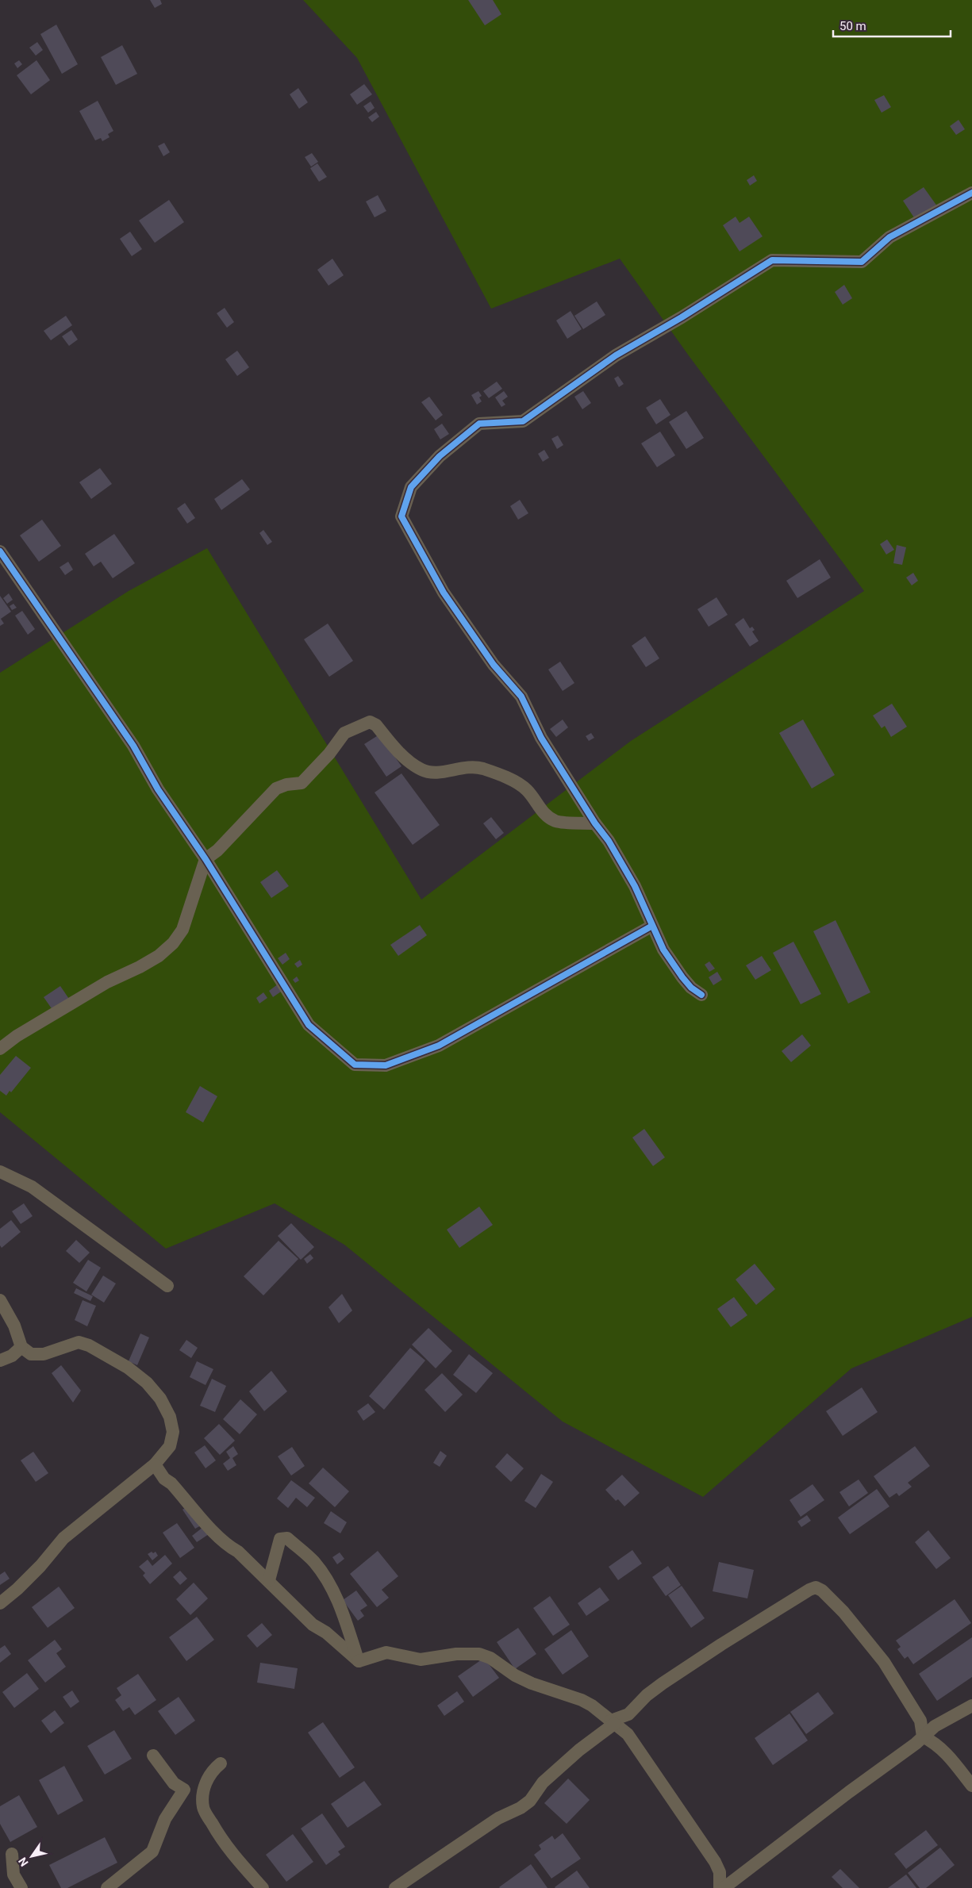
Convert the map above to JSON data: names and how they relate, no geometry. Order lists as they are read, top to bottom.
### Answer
{
  "scale_bar": "50 m",
  "north": "bottom left"
}
